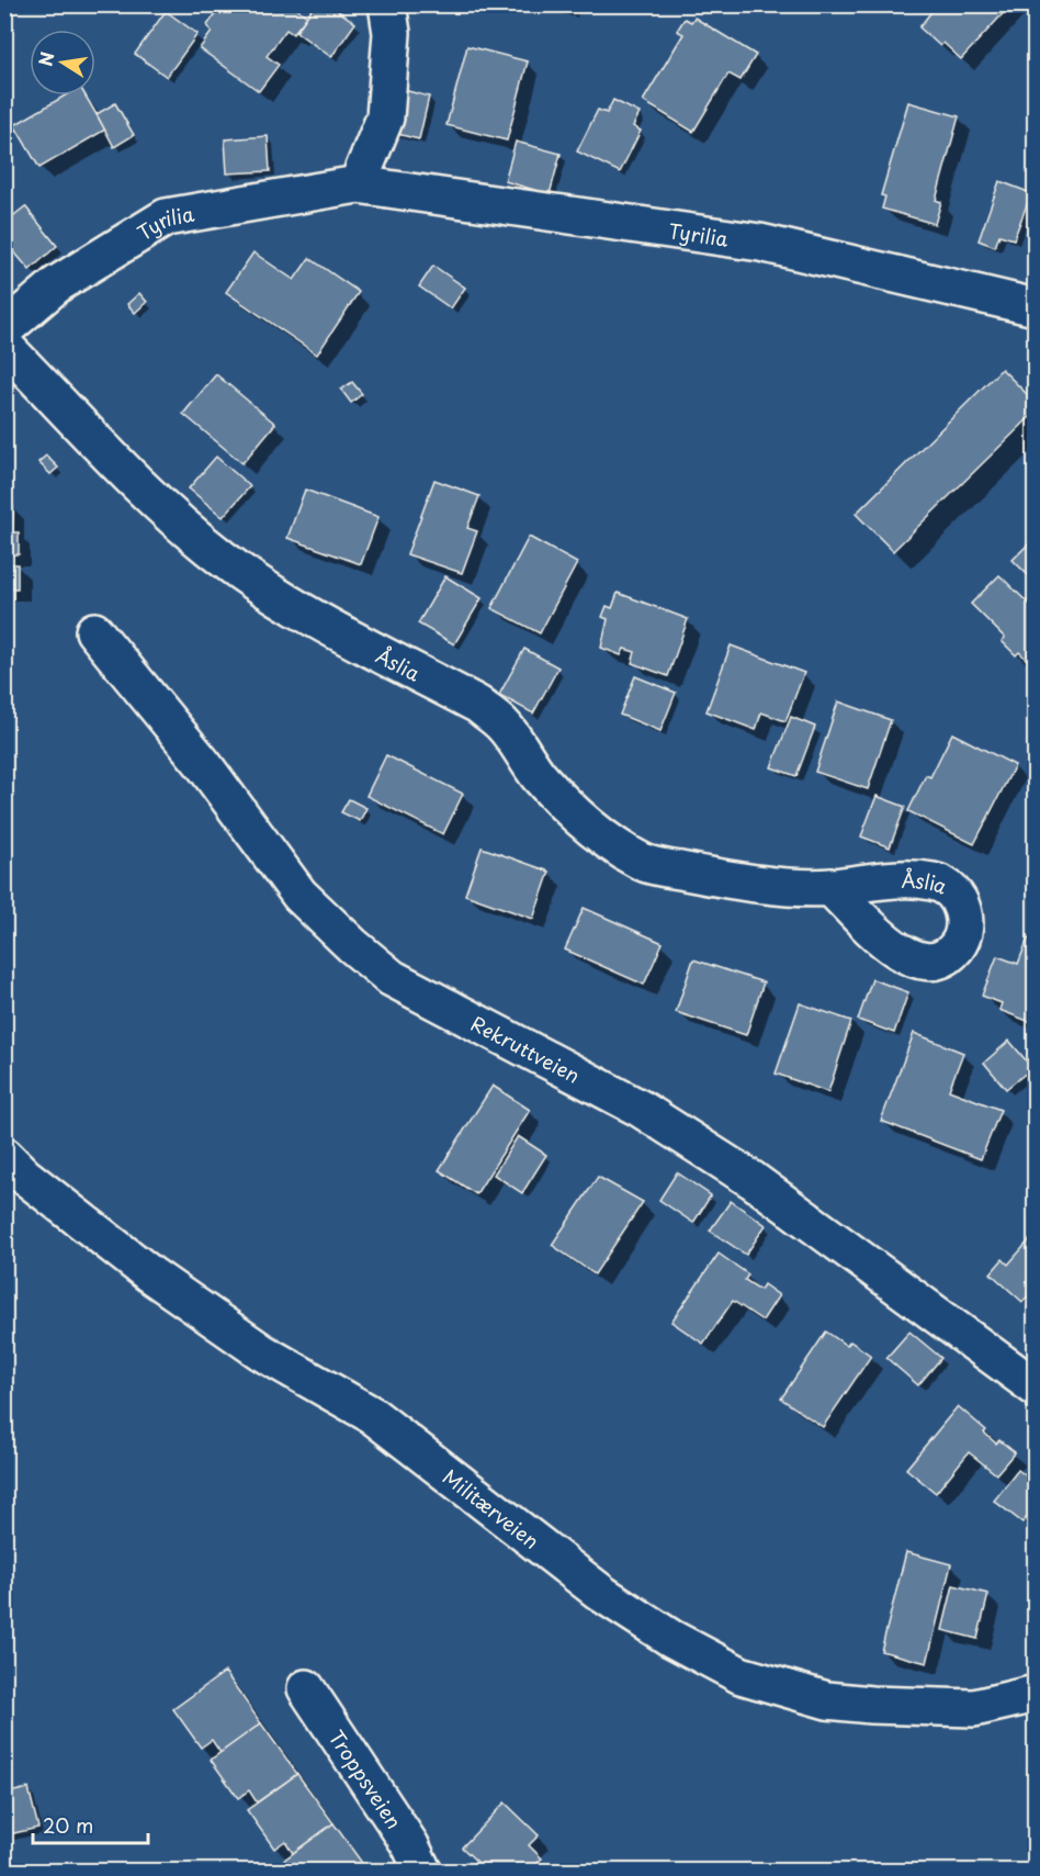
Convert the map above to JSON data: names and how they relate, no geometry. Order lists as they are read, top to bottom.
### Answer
{
  "streets": {
    "street": [
      "Tyrilia",
      "Åslia",
      "Rekruttveien",
      "Militærveien",
      "Troppsveien"
    ]
  },
  "scale_bar": "20 m",
  "north": "left"
}
